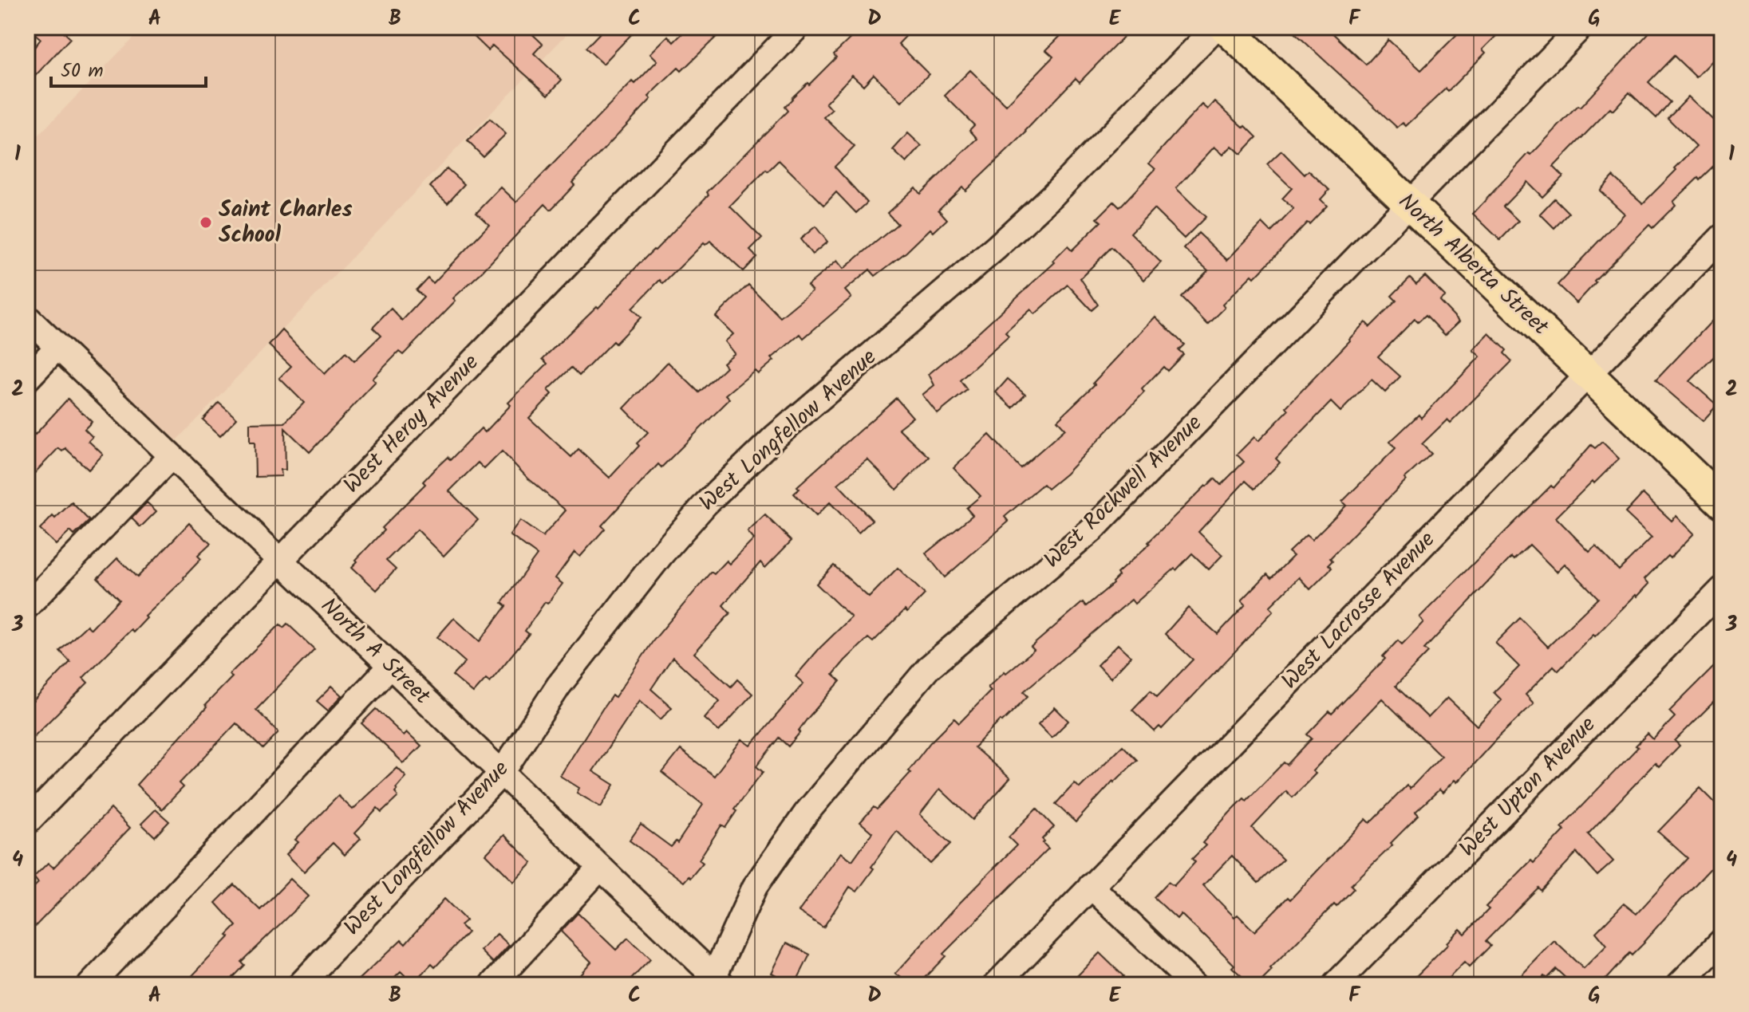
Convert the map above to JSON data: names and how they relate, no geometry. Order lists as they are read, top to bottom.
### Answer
{
  "streets": {
    "main road": ["North Alberta Street"],
    "street": [
      "West Heroy Avenue",
      "West Longfellow Avenue",
      "West Rockwell Avenue",
      "West Lacrosse Avenue",
      "North A Street",
      "West Upton Avenue"
    ]
  },
  "crossings": [
    ["North Alberta Street", "West Rockwell Avenue"],
    ["North Alberta Street", "West Lacrosse Avenue"],
    ["West Heroy Avenue", "North A Street"],
    ["West Longfellow Avenue", "North A Street"],
    ["West Rockwell Avenue", "North A Street"]
  ],
  "places": ["Saint Charles School"],
  "scale_bar": "50 m",
  "grid": {
    "columns": [
      "A",
      "B",
      "C",
      "D",
      "E",
      "F",
      "G"
    ],
    "rows": [
      "1",
      "2",
      "3",
      "4"
    ]
  }
}
